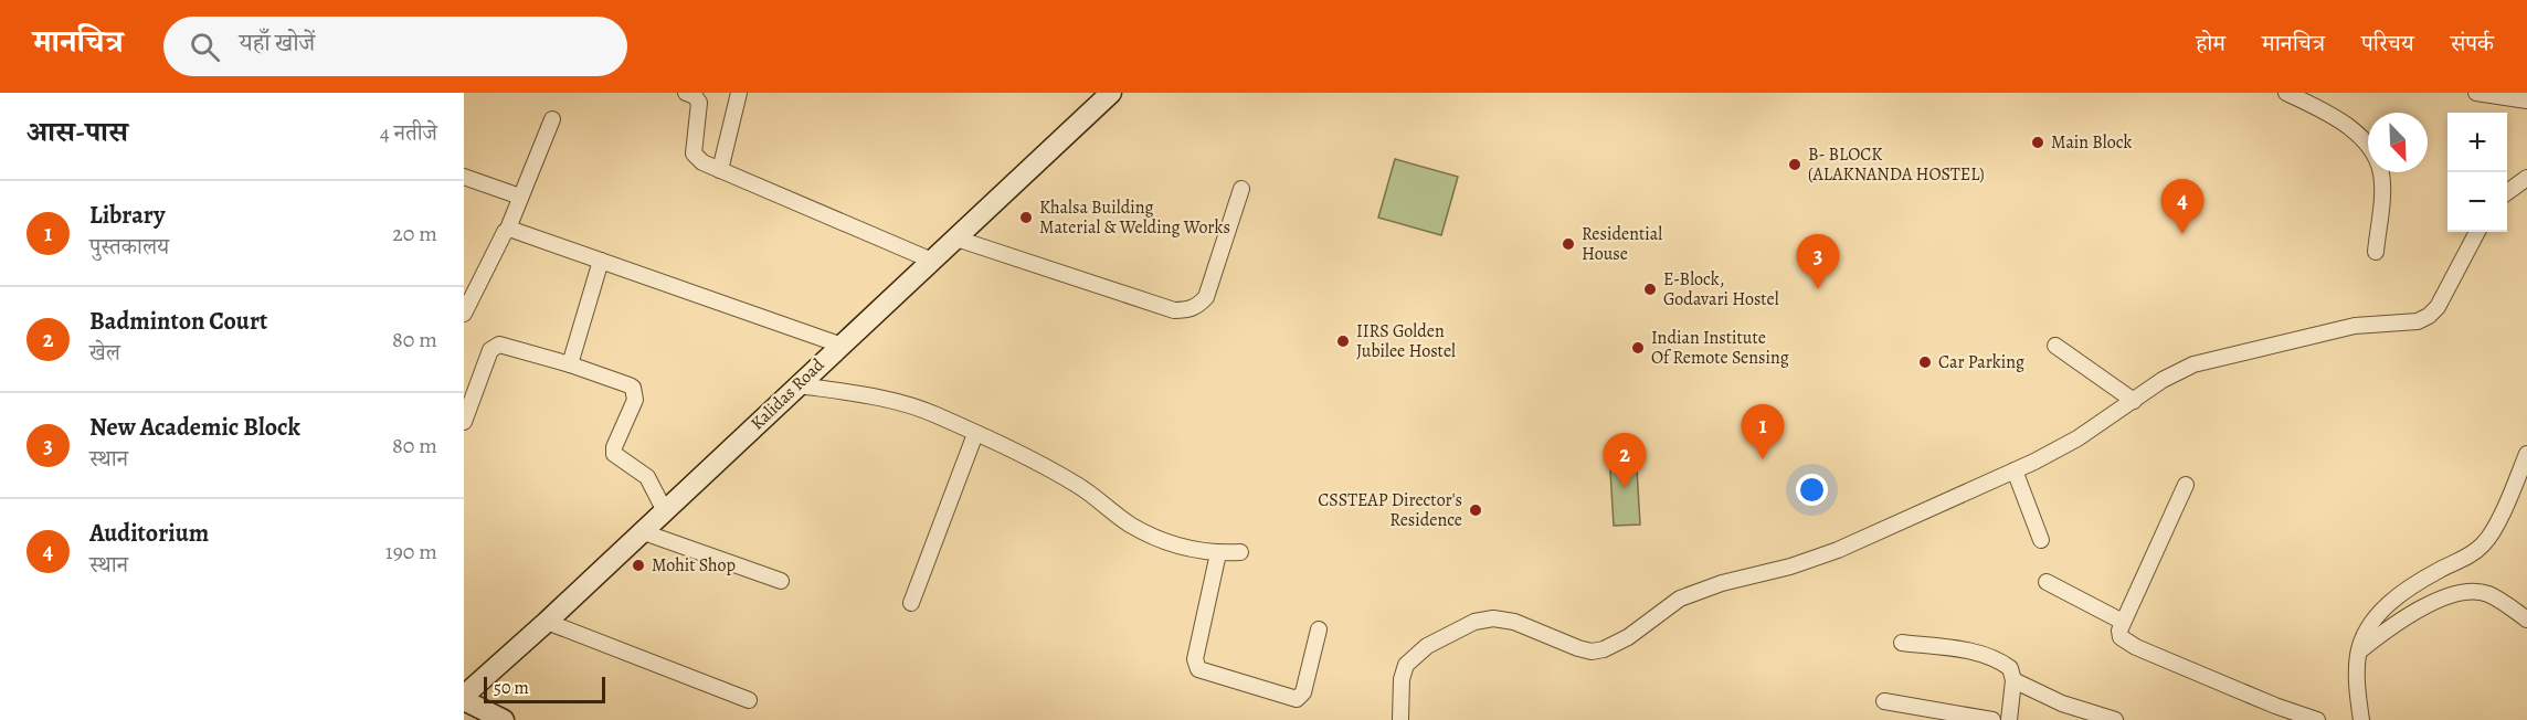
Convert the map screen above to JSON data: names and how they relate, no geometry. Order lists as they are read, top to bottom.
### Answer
{
  "streets": {
    "street": ["Kalidas Road"]
  },
  "places": [
    "Main Block",
    "B- BLOCK (ALAKNANDA HOSTEL)",
    "Khalsa Building Material & Welding Works",
    "Residential House",
    "E-Block, Godavari Hostel",
    "IIRS Golden Jubilee Hostel",
    "Indian Institute Of Remote Sensing",
    "Car Parking",
    "CSSTEAP Director's Residence",
    "Mohit Shop"
  ],
  "scale_bar": "50 m",
  "north": "bottom right",
  "page": {
    "header": "मानचित्र",
    "search": "यहाँ खोजें",
    "nav": [
      "होम",
      "मानचित्र",
      "परिचय",
      "संपर्क"
    ],
    "heading": ["आस-पास", "4 नतीजे"],
    "map_buttons": ["+", "−"],
    "list": [
      {
        "mark": "1",
        "name": "Library",
        "note": "पुस्तकालय",
        "value": "20 m"
      },
      {
        "mark": "2",
        "name": "Badminton Court",
        "note": "खेल",
        "value": "80 m"
      },
      {
        "mark": "3",
        "name": "New Academic Block",
        "note": "स्थान",
        "value": "80 m"
      },
      {
        "mark": "4",
        "name": "Auditorium",
        "note": "स्थान",
        "value": "190 m"
      }
    ],
    "pins": [
      "4",
      "3",
      "1",
      "2"
    ],
    "scale": "50 m"
  }
}
